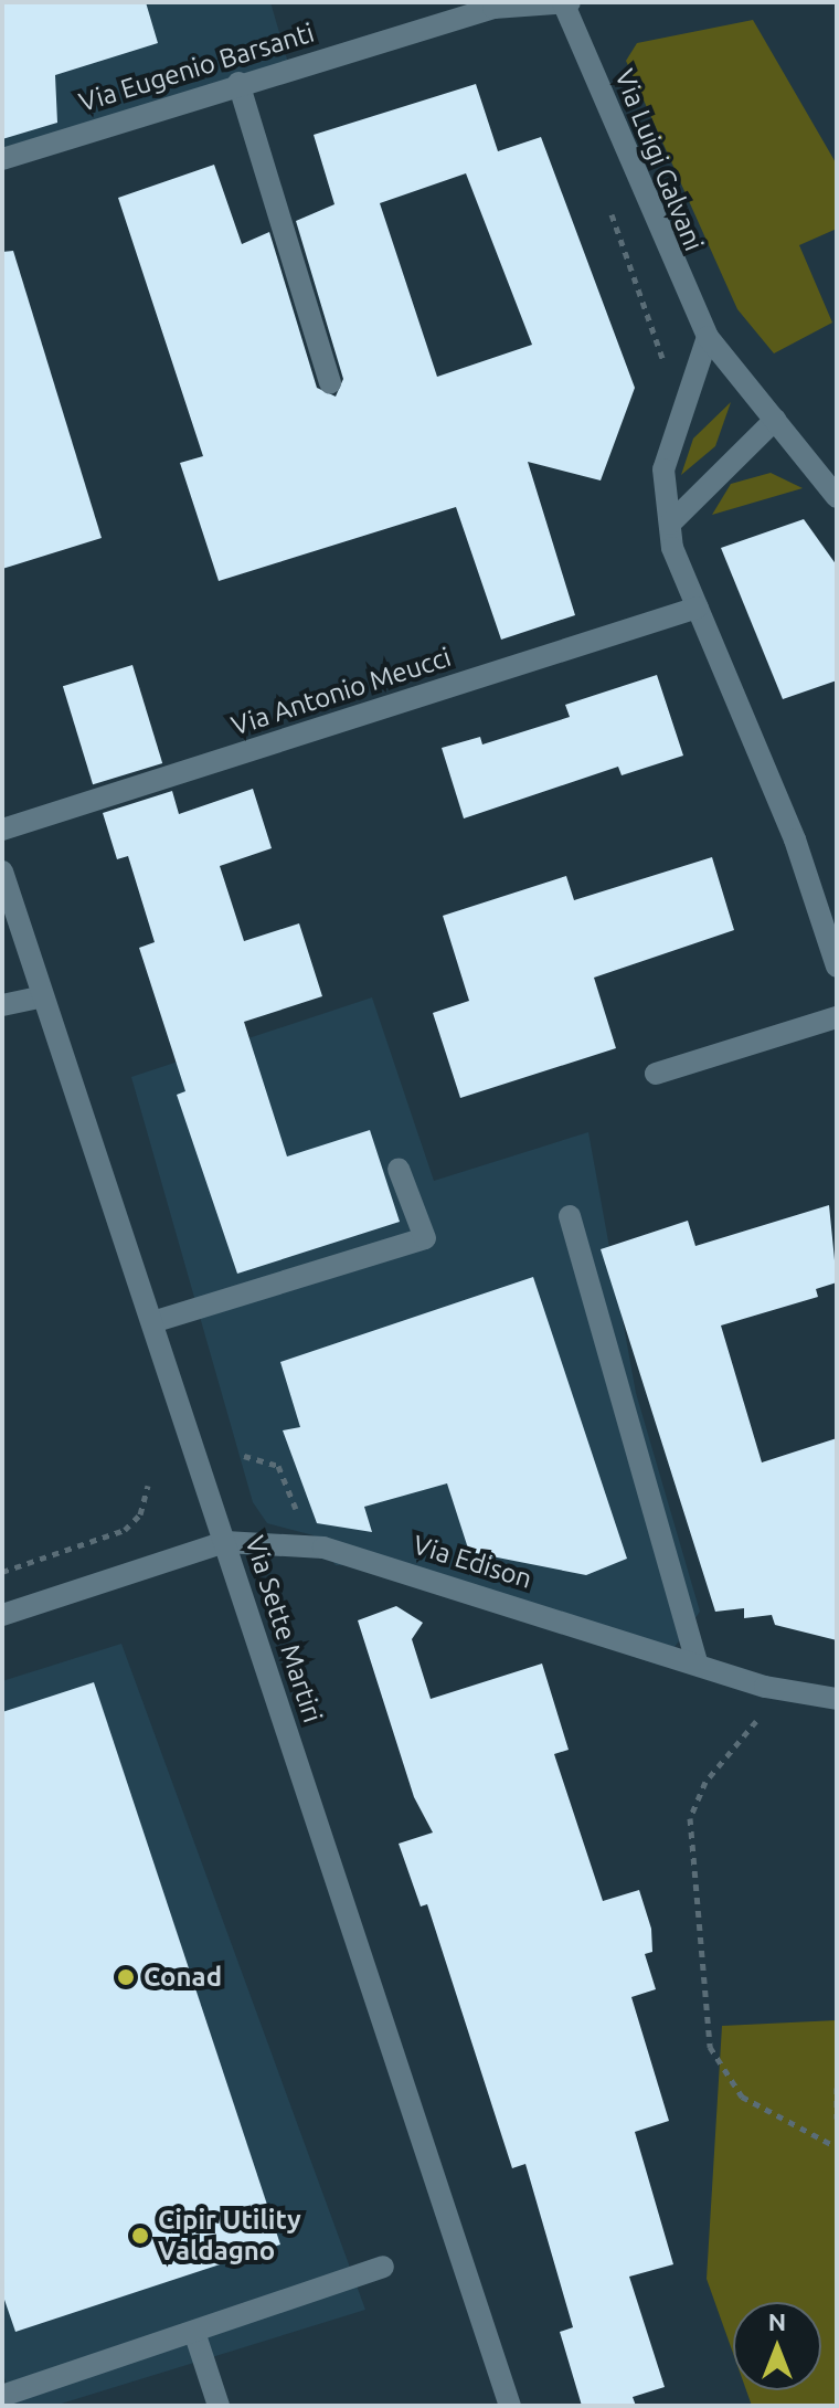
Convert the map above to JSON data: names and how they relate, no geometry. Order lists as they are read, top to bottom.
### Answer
{
  "streets": {
    "street": [
      "Via Eugenio Barsanti",
      "Via Luigi Galvani",
      "Via Antonio Meucci",
      "Via Edison",
      "Via Sette Martiri"
    ]
  },
  "crossings": [
    ["Via Eugenio Barsanti", "Via Luigi Galvani"],
    ["Via Edison", "Via Sette Martiri"]
  ],
  "places": ["Conad", "Cipir Utility Valdagno"],
  "north": "top"
}
